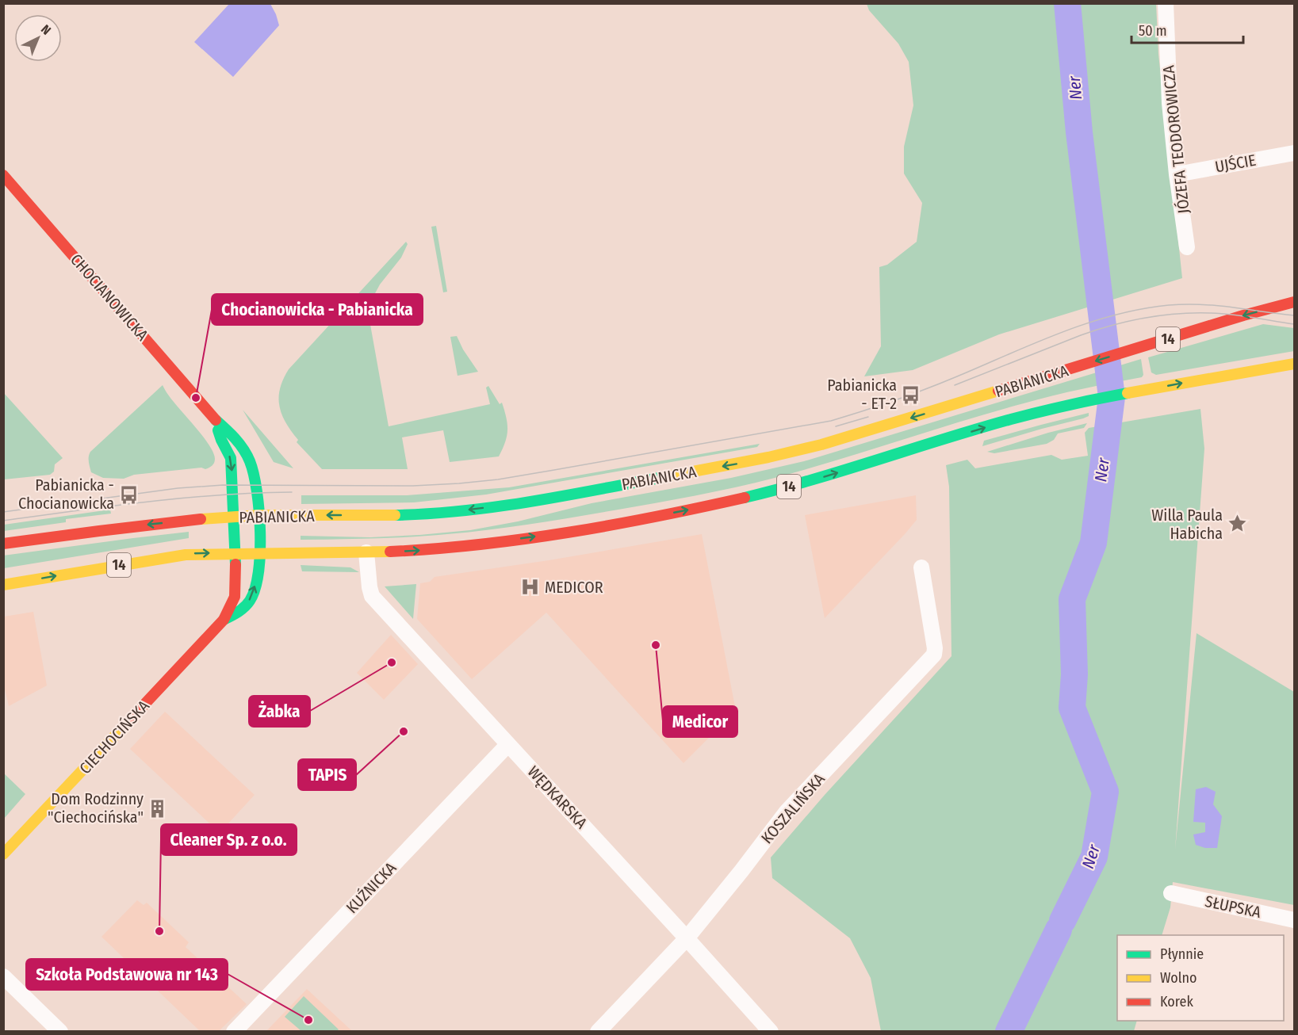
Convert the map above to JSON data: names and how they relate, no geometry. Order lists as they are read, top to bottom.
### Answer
{
  "streets": {
    "main road": [
      "CHOCIANOWICKA",
      "14",
      "PABIANICKA",
      "CIECHOCIŃSKA"
    ],
    "street": [
      "JÓZEFA TEODOROWICZA",
      "UJŚCIE",
      "WĘDKARSKA",
      "KOSZALIŃSKA",
      "KUŹNICKA",
      "SŁUPSKA"
    ]
  },
  "crossings": [
    ["JÓZEFA TEODOROWICZA", "UJŚCIE"],
    ["CHOCIANOWICKA", "PABIANICKA"],
    ["CHOCIANOWICKA", "CIECHOCIŃSKA"],
    ["PABIANICKA", "CIECHOCIŃSKA"],
    ["PABIANICKA", "WĘDKARSKA"],
    ["WĘDKARSKA", "KOSZALIŃSKA"],
    ["WĘDKARSKA", "KUŹNICKA"]
  ],
  "water": ["Ner"],
  "places": {
    "bus stop": ["Pabianicka - ET-2", "Pabianicka - Chocianowicka"],
    "other": [
      "Chocianowicka - Pabianicka",
      "Medicor",
      "Żabka",
      "TAPIS",
      "Cleaner Sp. z o.o.",
      "Szkoła Podstawowa nr 143"
    ],
    "place": ["Willa Paula Habicha"],
    "hospital": ["MEDICOR"],
    "building": ["Dom Rodzinny \"Ciechocińska\""]
  },
  "legend": ["Płynnie", "Wolno", "Korek"],
  "scale_bar": "50 m",
  "north": "top right"
}
